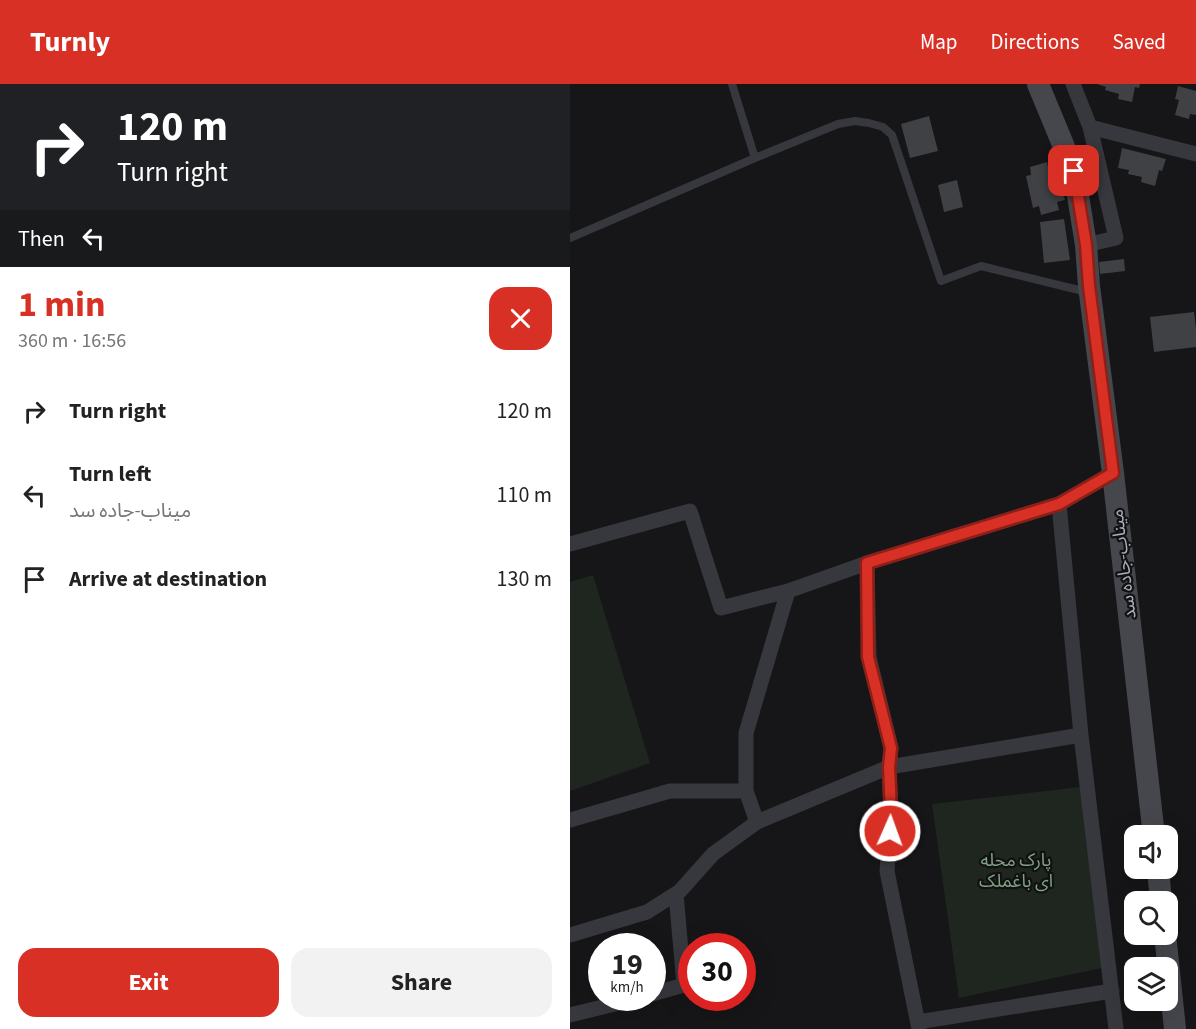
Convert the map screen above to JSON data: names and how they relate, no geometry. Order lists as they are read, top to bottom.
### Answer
{
  "streets": {
    "street": ["میناب-جاده سد"]
  },
  "parks": ["پارک محله ای باغملک"],
  "page": {
    "header": "Turnly",
    "nav": ["Map", "Directions", "Saved"],
    "turn": ["120 m", "Turn right"],
    "then": "Then",
    "heading": ["1 min", "360 m · 16:56"],
    "list": [
      {
        "name": "Turn right",
        "value": "120 m"
      },
      {
        "name": "Turn left",
        "note": "میناب-جاده سد",
        "value": "110 m"
      },
      {
        "name": "Arrive at destination",
        "value": "130 m"
      }
    ],
    "speed": "19 km/h",
    "limit": "30",
    "buttons": ["Exit", "Share"]
  }
}
